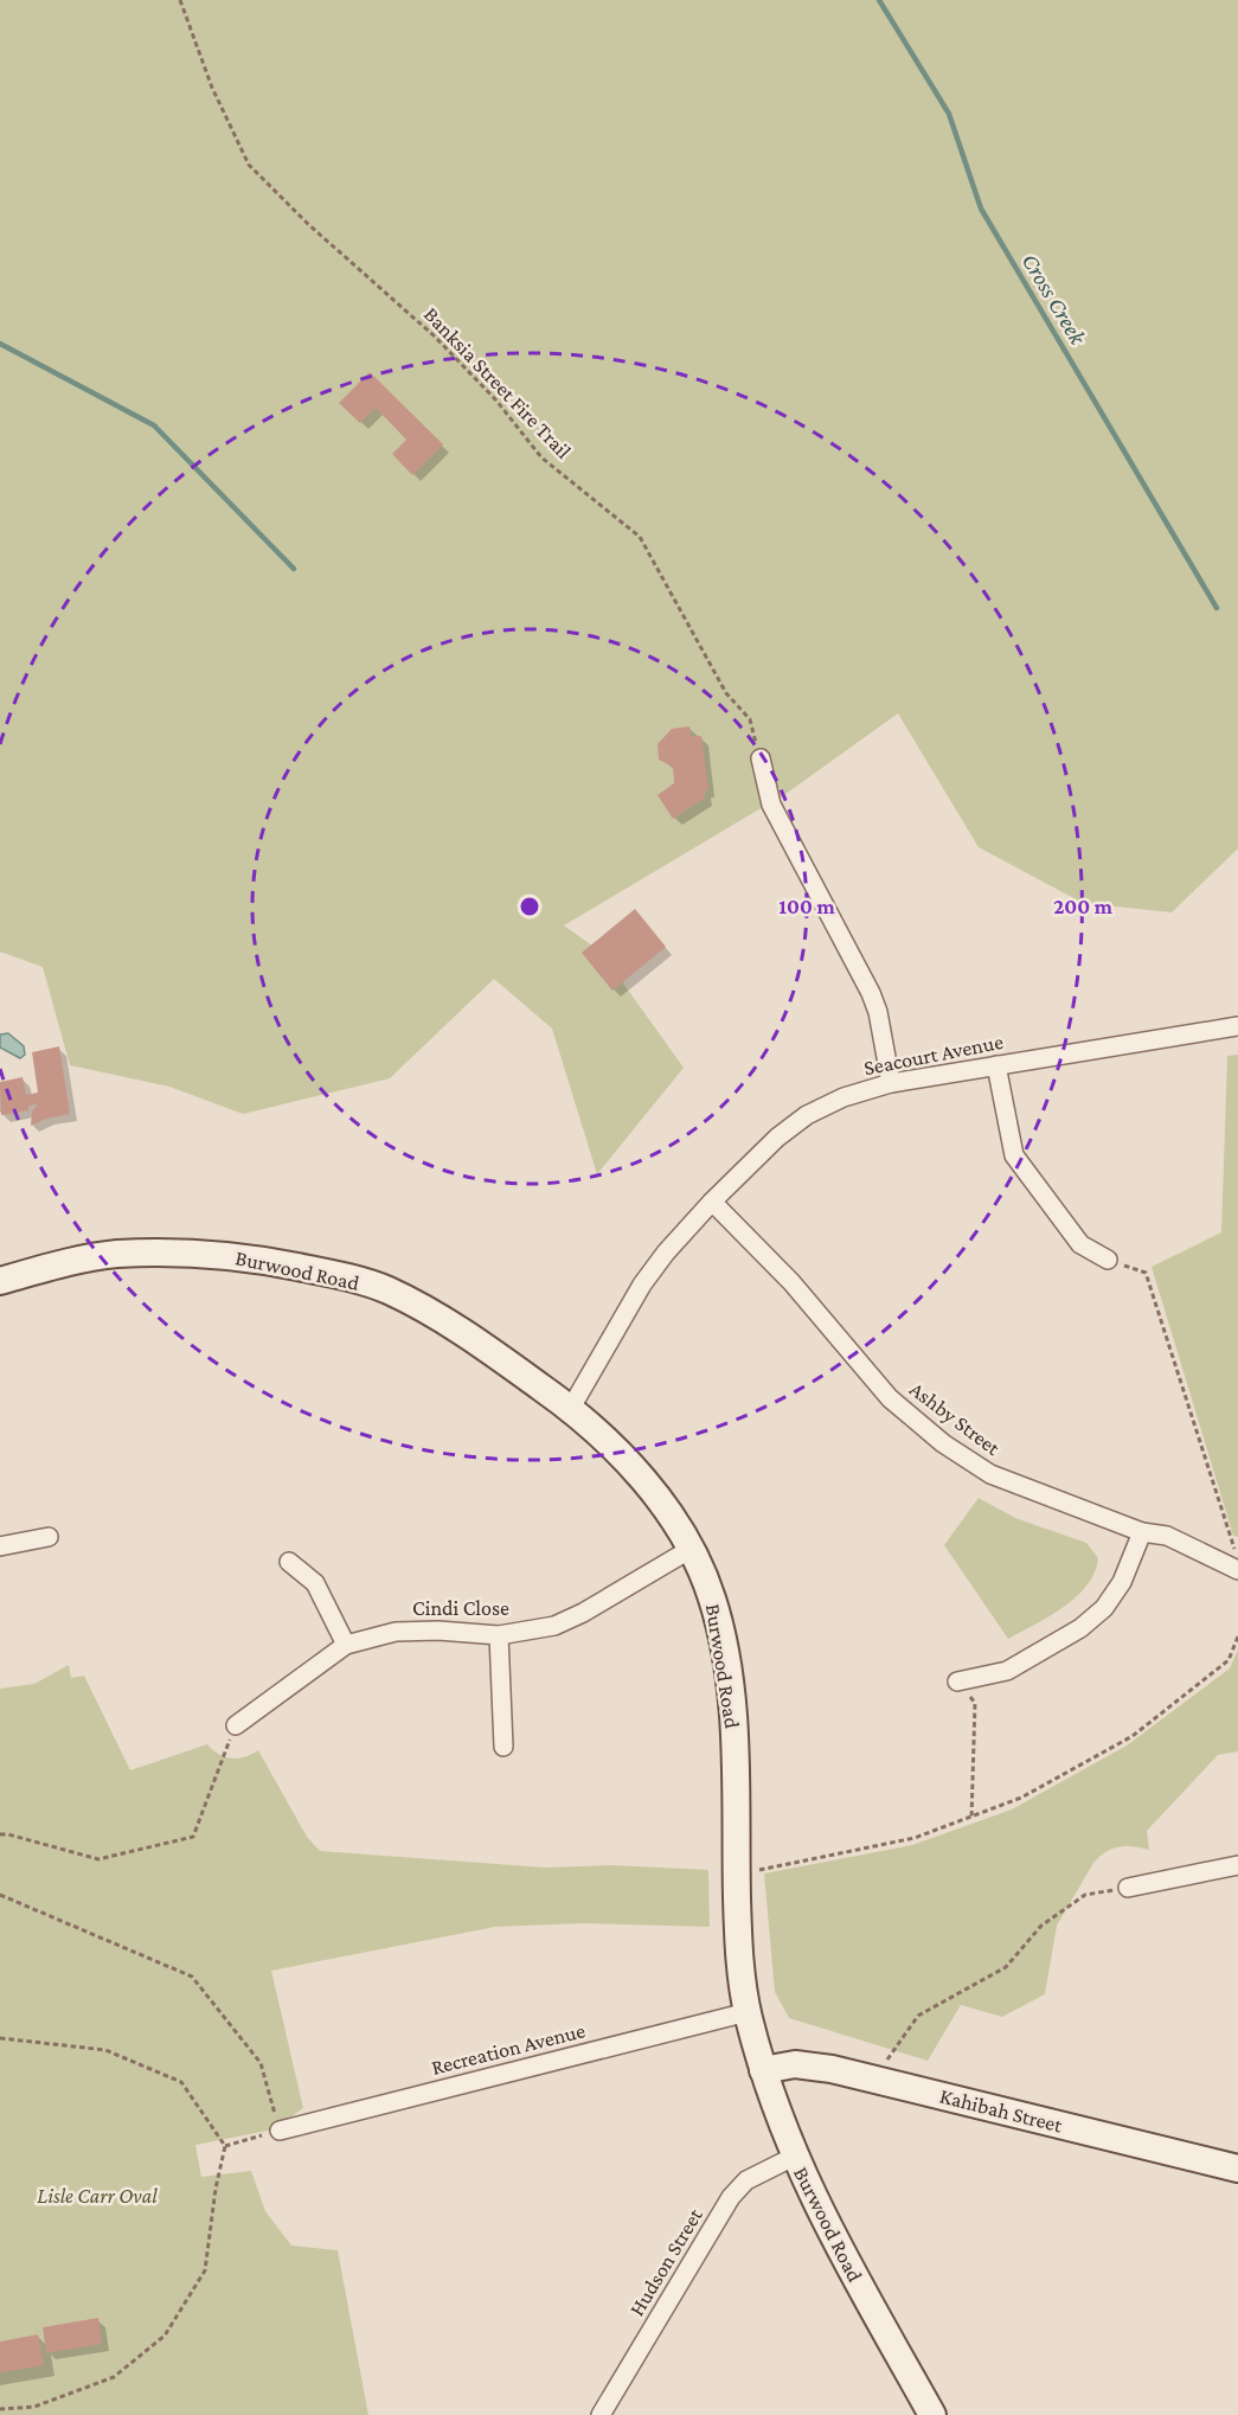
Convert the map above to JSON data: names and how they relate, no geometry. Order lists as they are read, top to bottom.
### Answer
{
  "streets": {
    "main road": ["Burwood Road", "Kahibah Street"],
    "street": [
      "Seacourt Avenue",
      "Ashby Street",
      "Cindi Close",
      "Recreation Avenue",
      "Hudson Street"
    ],
    "path": ["Banksia Street Fire Trail"]
  },
  "crossings": [
    ["Seacourt Avenue", "Burwood Road"],
    ["Seacourt Avenue", "Ashby Street"],
    ["Burwood Road", "Cindi Close"],
    ["Burwood Road", "Recreation Avenue"],
    ["Burwood Road", "Kahibah Street"],
    ["Burwood Road", "Hudson Street"]
  ],
  "water": ["Cross Creek"],
  "parks": ["Lisle Carr Oval"],
  "rings": ["100 m", "200 m"]
}
